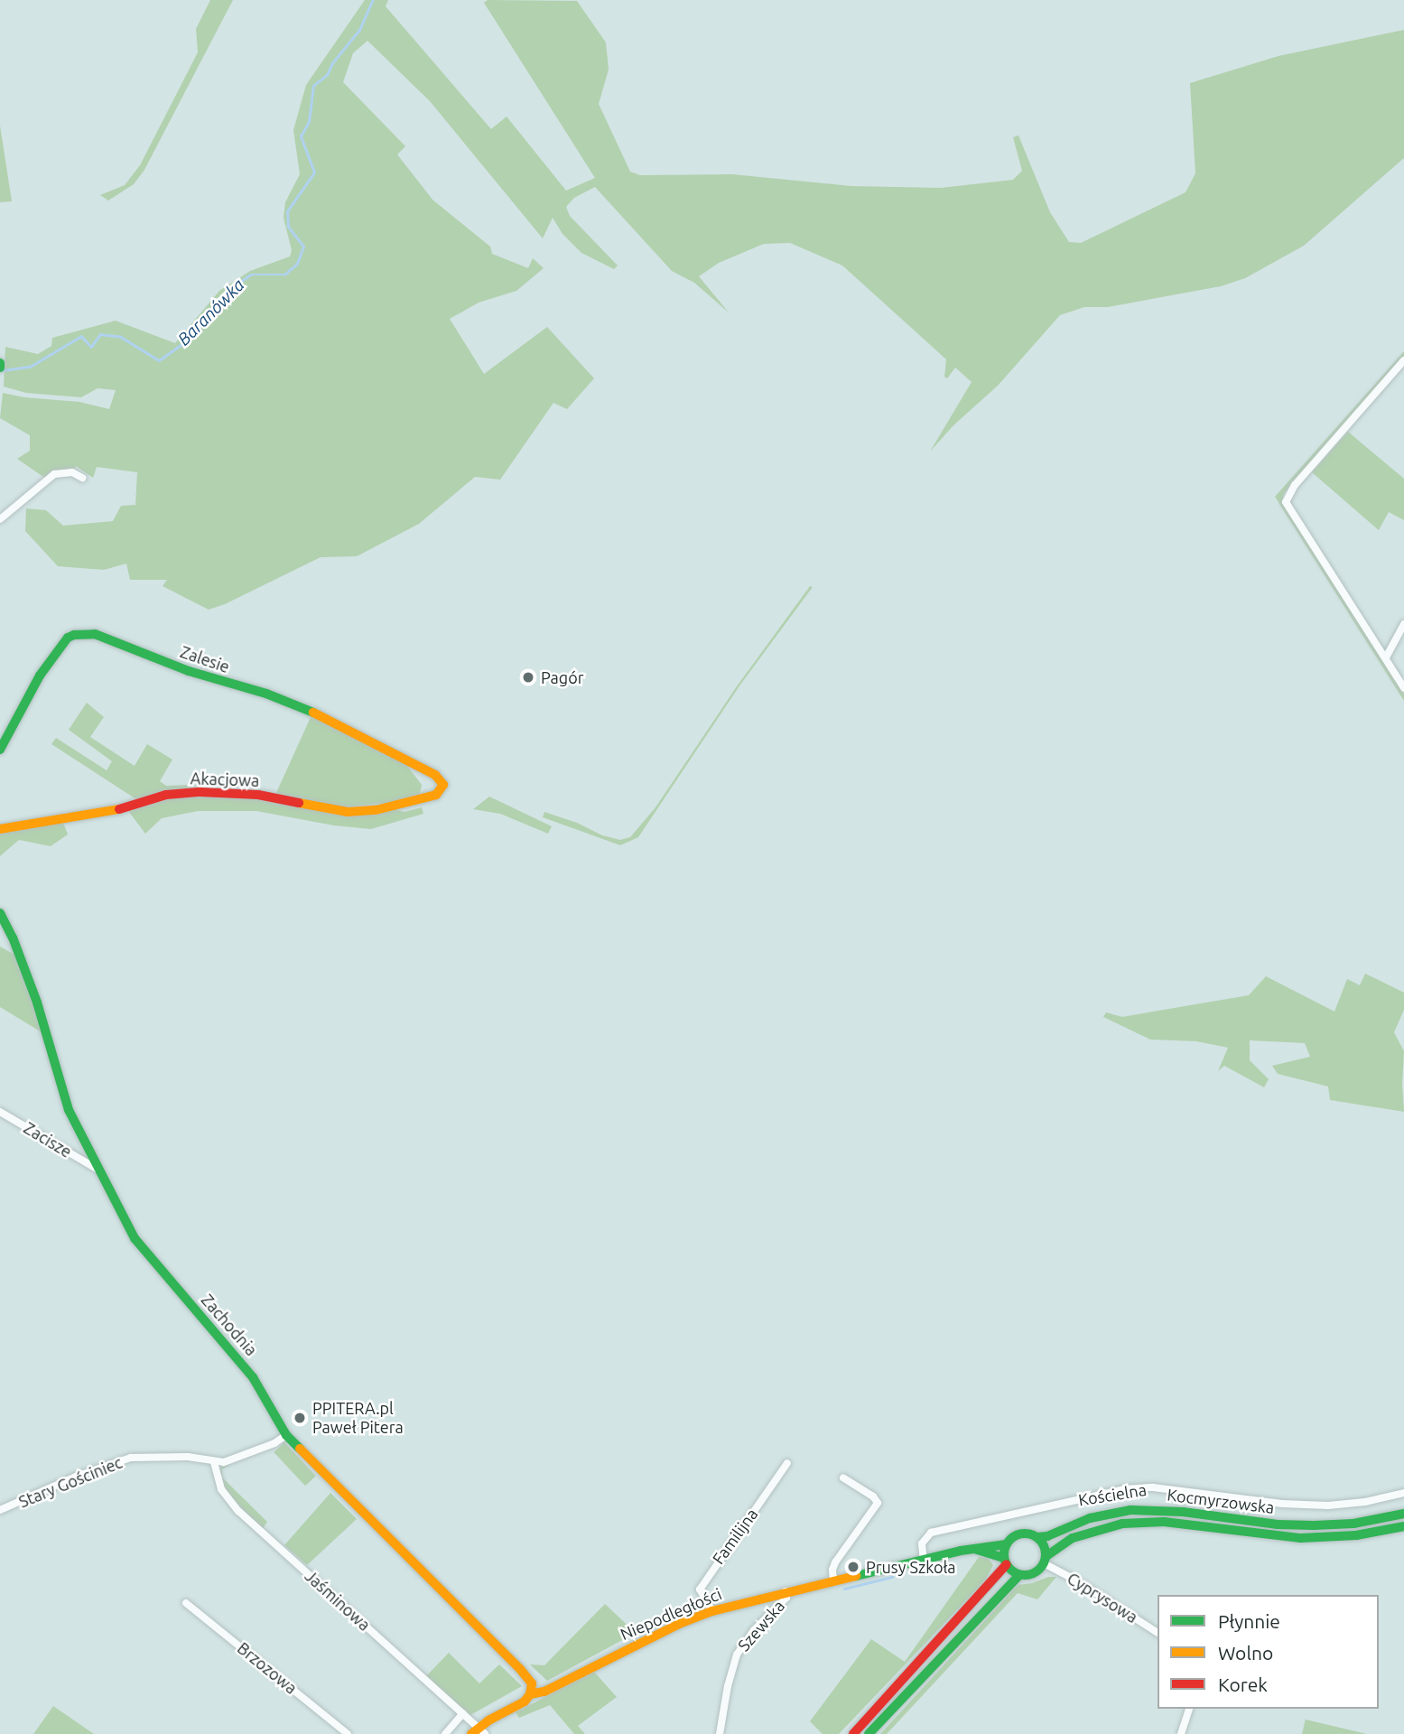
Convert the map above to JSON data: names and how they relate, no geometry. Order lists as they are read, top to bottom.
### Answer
{
  "streets": {
    "street": [
      "Zalesie",
      "Akacjowa",
      "Zacisze",
      "Zachodnia",
      "Stary Gościniec",
      "Kościelna",
      "Kocmyrzowska",
      "Familijna",
      "Cyprysowa",
      "Jaśminowa",
      "Niepodległości",
      "Szewska",
      "Brzozowa"
    ]
  },
  "crossings": [
    ["Zalesie", "Akacjowa"],
    ["Zacisze", "Zachodnia"],
    ["Zachodnia", "Stary Gościniec"],
    ["Zachodnia", "Niepodległości"],
    ["Stary Gościniec", "Jaśminowa"],
    ["Kościelna", "Niepodległości"],
    ["Kocmyrzowska", "Cyprysowa"],
    ["Kocmyrzowska", "Niepodległości"],
    ["Familijna", "Niepodległości"],
    ["Cyprysowa", "Niepodległości"],
    ["Jaśminowa", "Niepodległości"],
    ["Niepodległości", "Szewska"]
  ],
  "water": ["Baranówka"],
  "places": ["Pagór", "PPITERA.pl Paweł Pitera", "Prusy Szkoła"],
  "legend": ["Płynnie", "Wolno", "Korek"]
}
